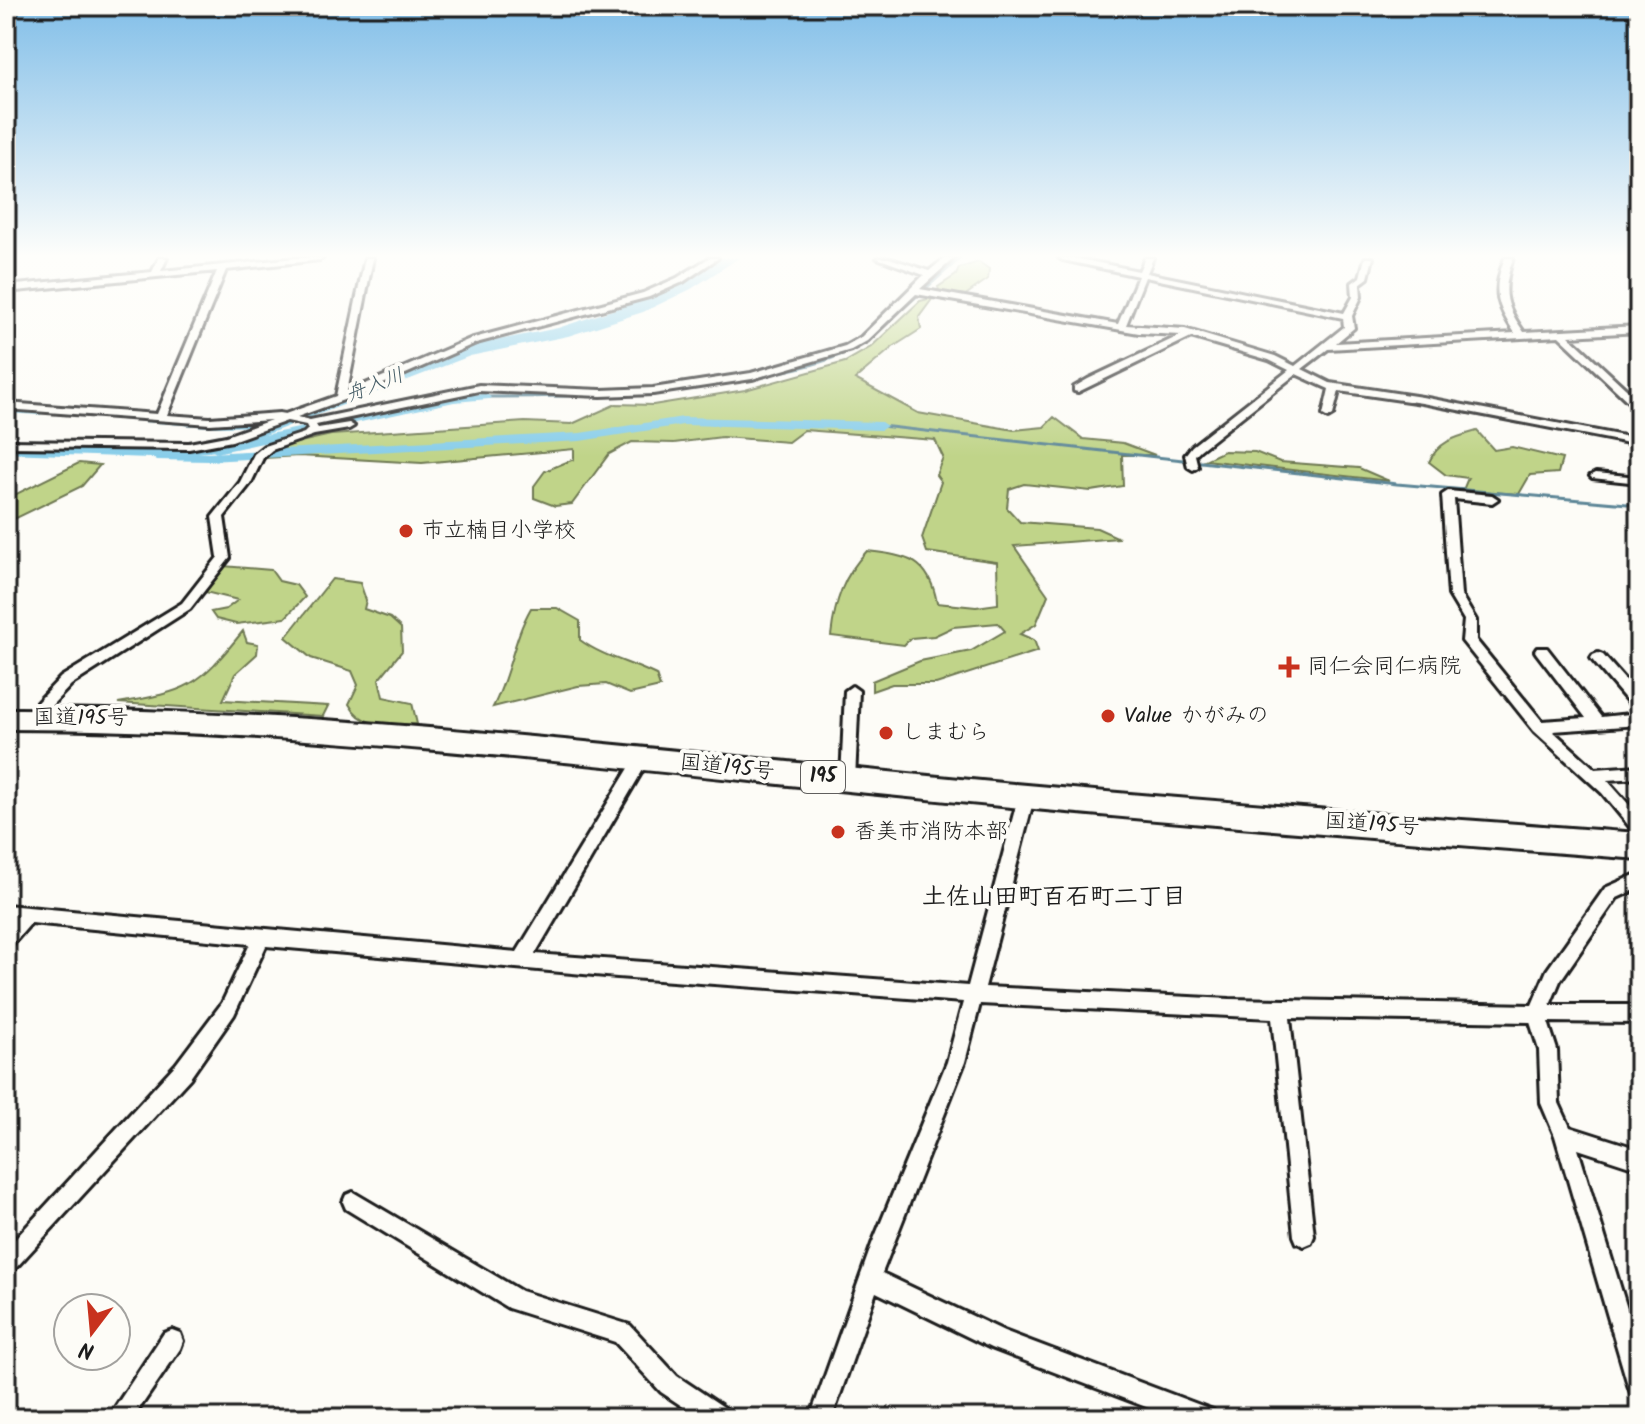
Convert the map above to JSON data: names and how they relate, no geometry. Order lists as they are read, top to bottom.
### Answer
{
  "streets": {
    "highway": ["国道195号", "195"]
  },
  "districts": ["土佐山田町百石町二丁目"],
  "water": ["舟入川"],
  "places": {
    "other": [
      "市立楠目小学校",
      "Value かがみの",
      "しまむら",
      "香美市消防本部"
    ],
    "health": ["同仁会同仁病院"]
  },
  "north": "bottom"
}
